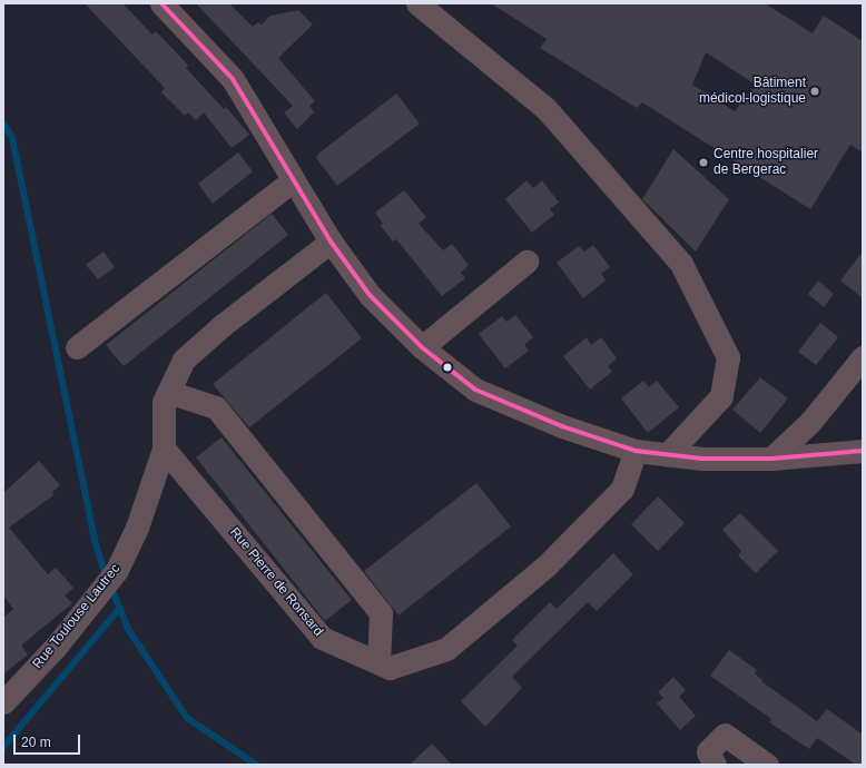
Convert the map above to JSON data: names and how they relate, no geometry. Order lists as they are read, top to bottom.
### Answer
{
  "streets": {
    "street": ["Rue Pierre de Ronsard", "Rue Toulouse Lautrec"]
  },
  "crossings": [
    ["Rue Pierre de Ronsard", "Rue Toulouse Lautrec"]
  ],
  "places": ["Bâtiment médicol-logistique", "Centre hospitalier de Bergerac"],
  "scale_bar": "20 m"
}
